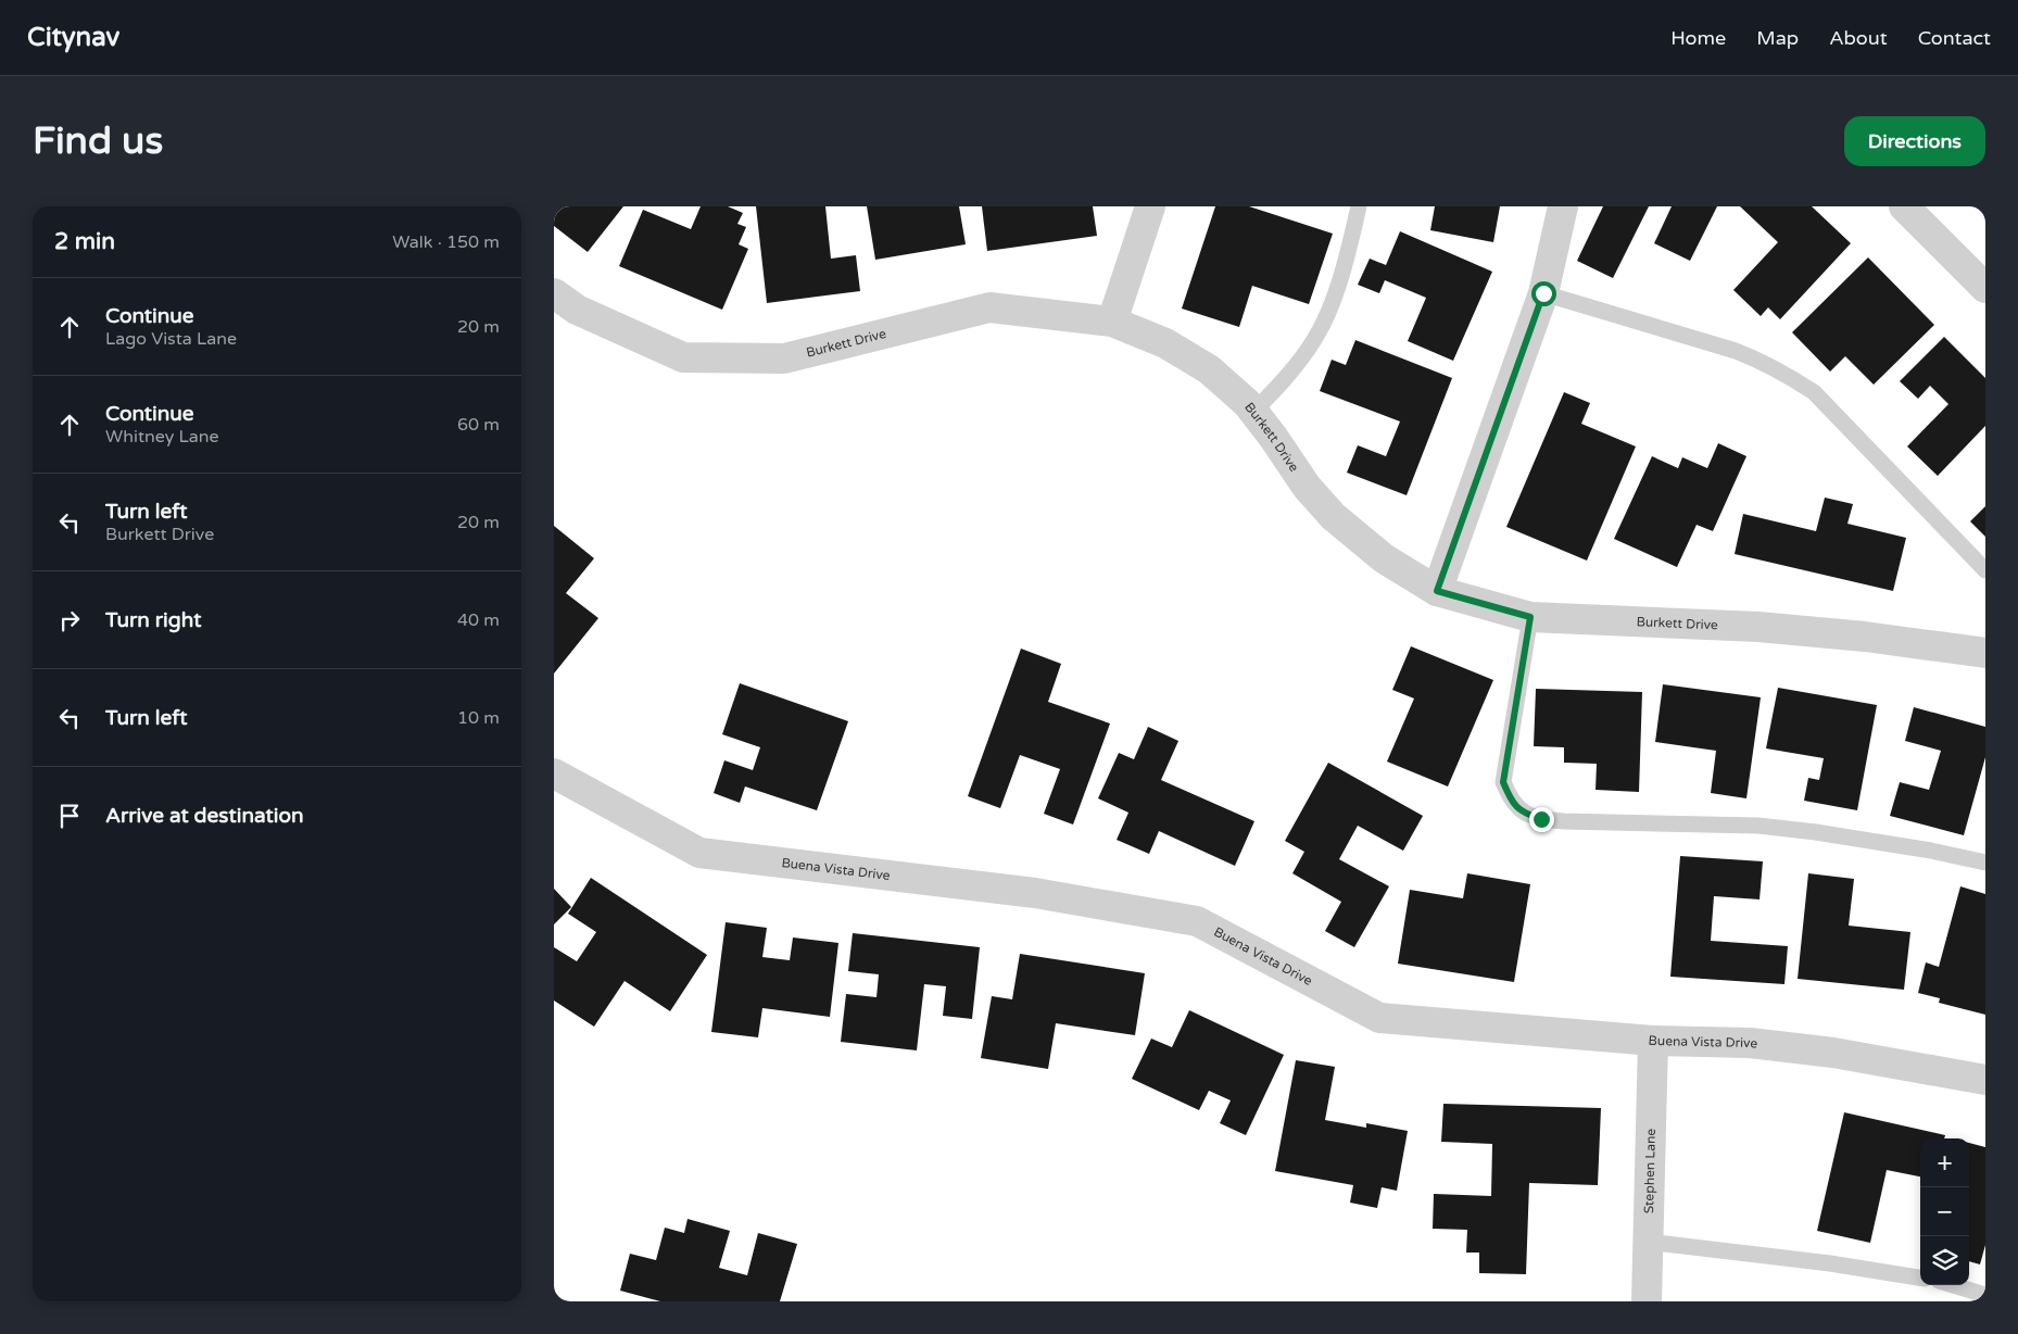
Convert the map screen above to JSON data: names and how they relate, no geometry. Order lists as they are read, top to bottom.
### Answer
{
  "streets": {
    "street": ["Burkett Drive", "Buena Vista Drive", "Stephen Lane"]
  },
  "crossings": [
    ["Buena Vista Drive", "Stephen Lane"]
  ],
  "page": {
    "header": "Citynav",
    "nav": [
      "Home",
      "Map",
      "About",
      "Contact"
    ],
    "buttons": "Directions",
    "title": "Find us",
    "heading": ["2 min", "Walk · 150 m"],
    "list": [
      ["Continue", "Lago Vista Lane", "20 m"],
      ["Continue", "Whitney Lane", "60 m"],
      ["Turn left", "Burkett Drive", "20 m"],
      ["Turn right", "40 m"],
      ["Turn left", "10 m"],
      "Arrive at destination"
    ],
    "map_buttons": ["+", "−"]
  }
}
